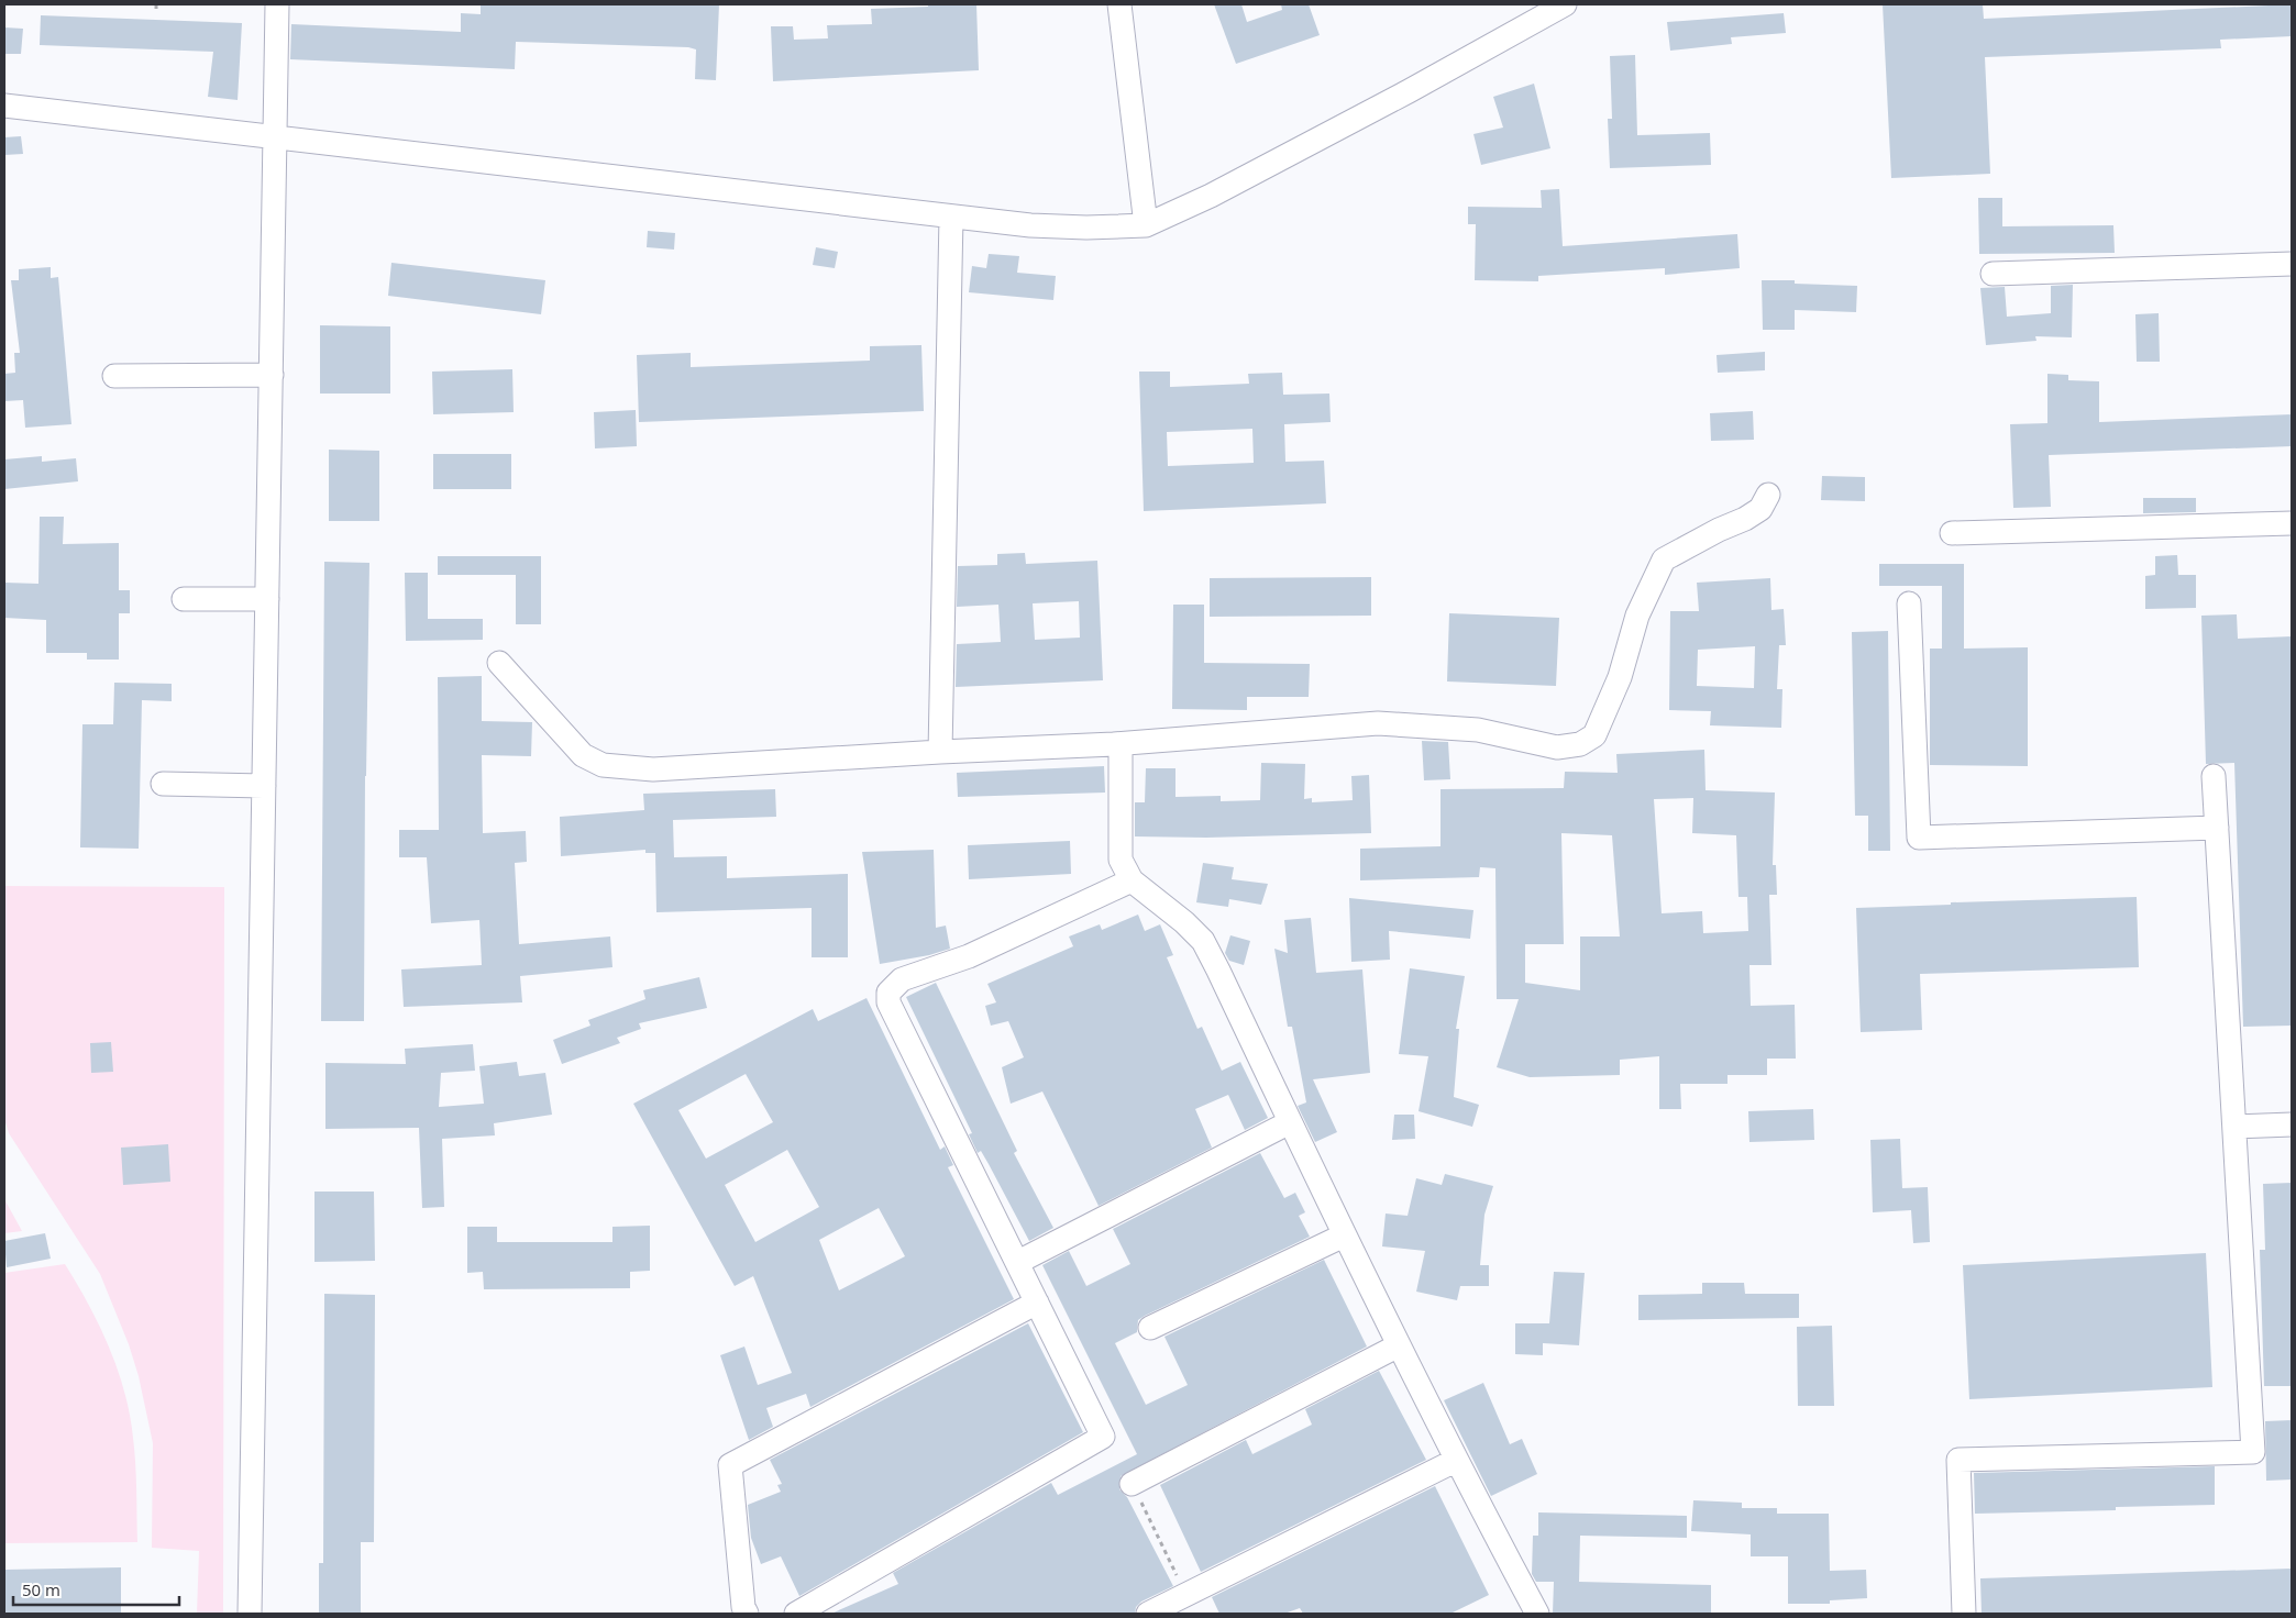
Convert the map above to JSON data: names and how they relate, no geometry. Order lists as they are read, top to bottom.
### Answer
{
  "scale_bar": "50 m"
}
